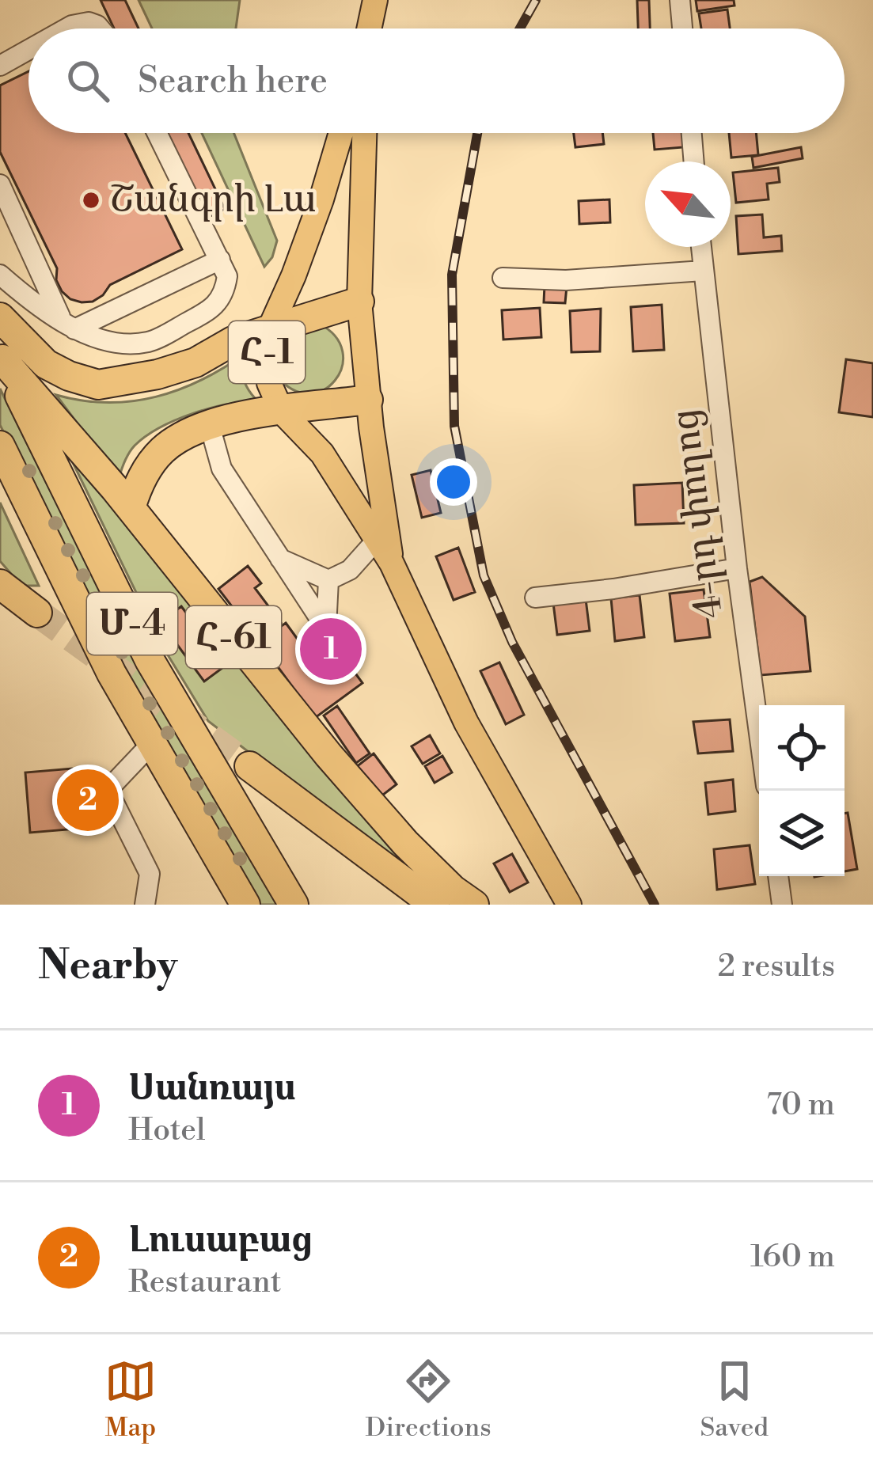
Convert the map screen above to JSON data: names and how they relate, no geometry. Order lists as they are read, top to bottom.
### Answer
{
  "streets": {
    "highway": ["Մ-4", "Հ-61"],
    "main road": ["Հ-1"],
    "street": ["4-րդ փողոց"]
  },
  "crossings": [
    ["Մ-4", "Հ-61"]
  ],
  "places": ["Շանգրի Լա"],
  "north": "top left",
  "page": {
    "search": "Search here",
    "pins": ["1", "2"],
    "heading": ["Nearby", "2 results"],
    "list": [
      {
        "mark": "1",
        "name": "Սանռայս",
        "note": "Hotel",
        "value": "70 m"
      },
      {
        "mark": "2",
        "name": "Լուսաբաց",
        "note": "Restaurant",
        "value": "160 m"
      }
    ],
    "nav": ["Map", "Directions", "Saved"]
  }
}
